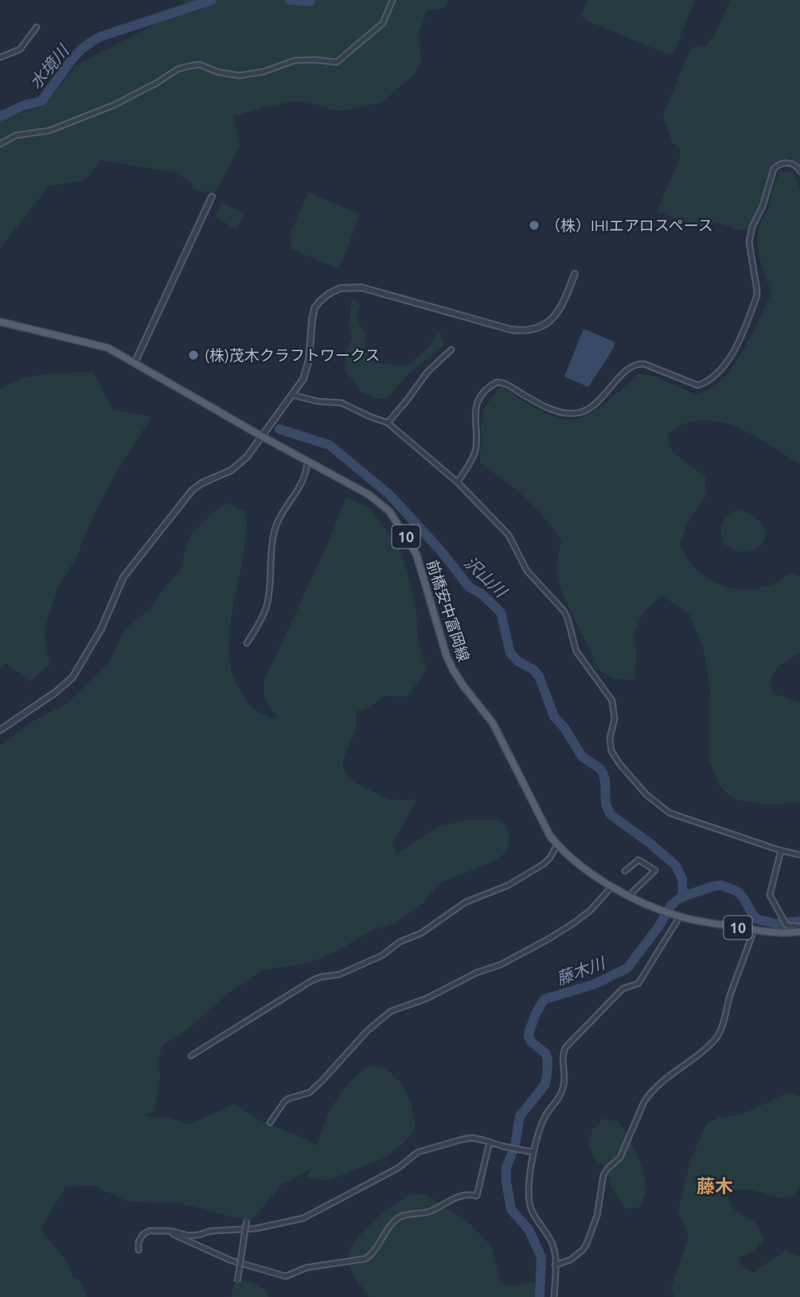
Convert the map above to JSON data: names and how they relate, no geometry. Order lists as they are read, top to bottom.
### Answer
{
  "streets": {
    "main road": ["10", "前橋安中富岡線"]
  },
  "crossings": [
    ["10", "前橋安中富岡線"]
  ],
  "districts": ["藤木"],
  "water": ["水境川", "沢山川", "藤木川"],
  "places": ["（株）IHIエアロスペース", "(株)茂木クラフトワークス"]
}
